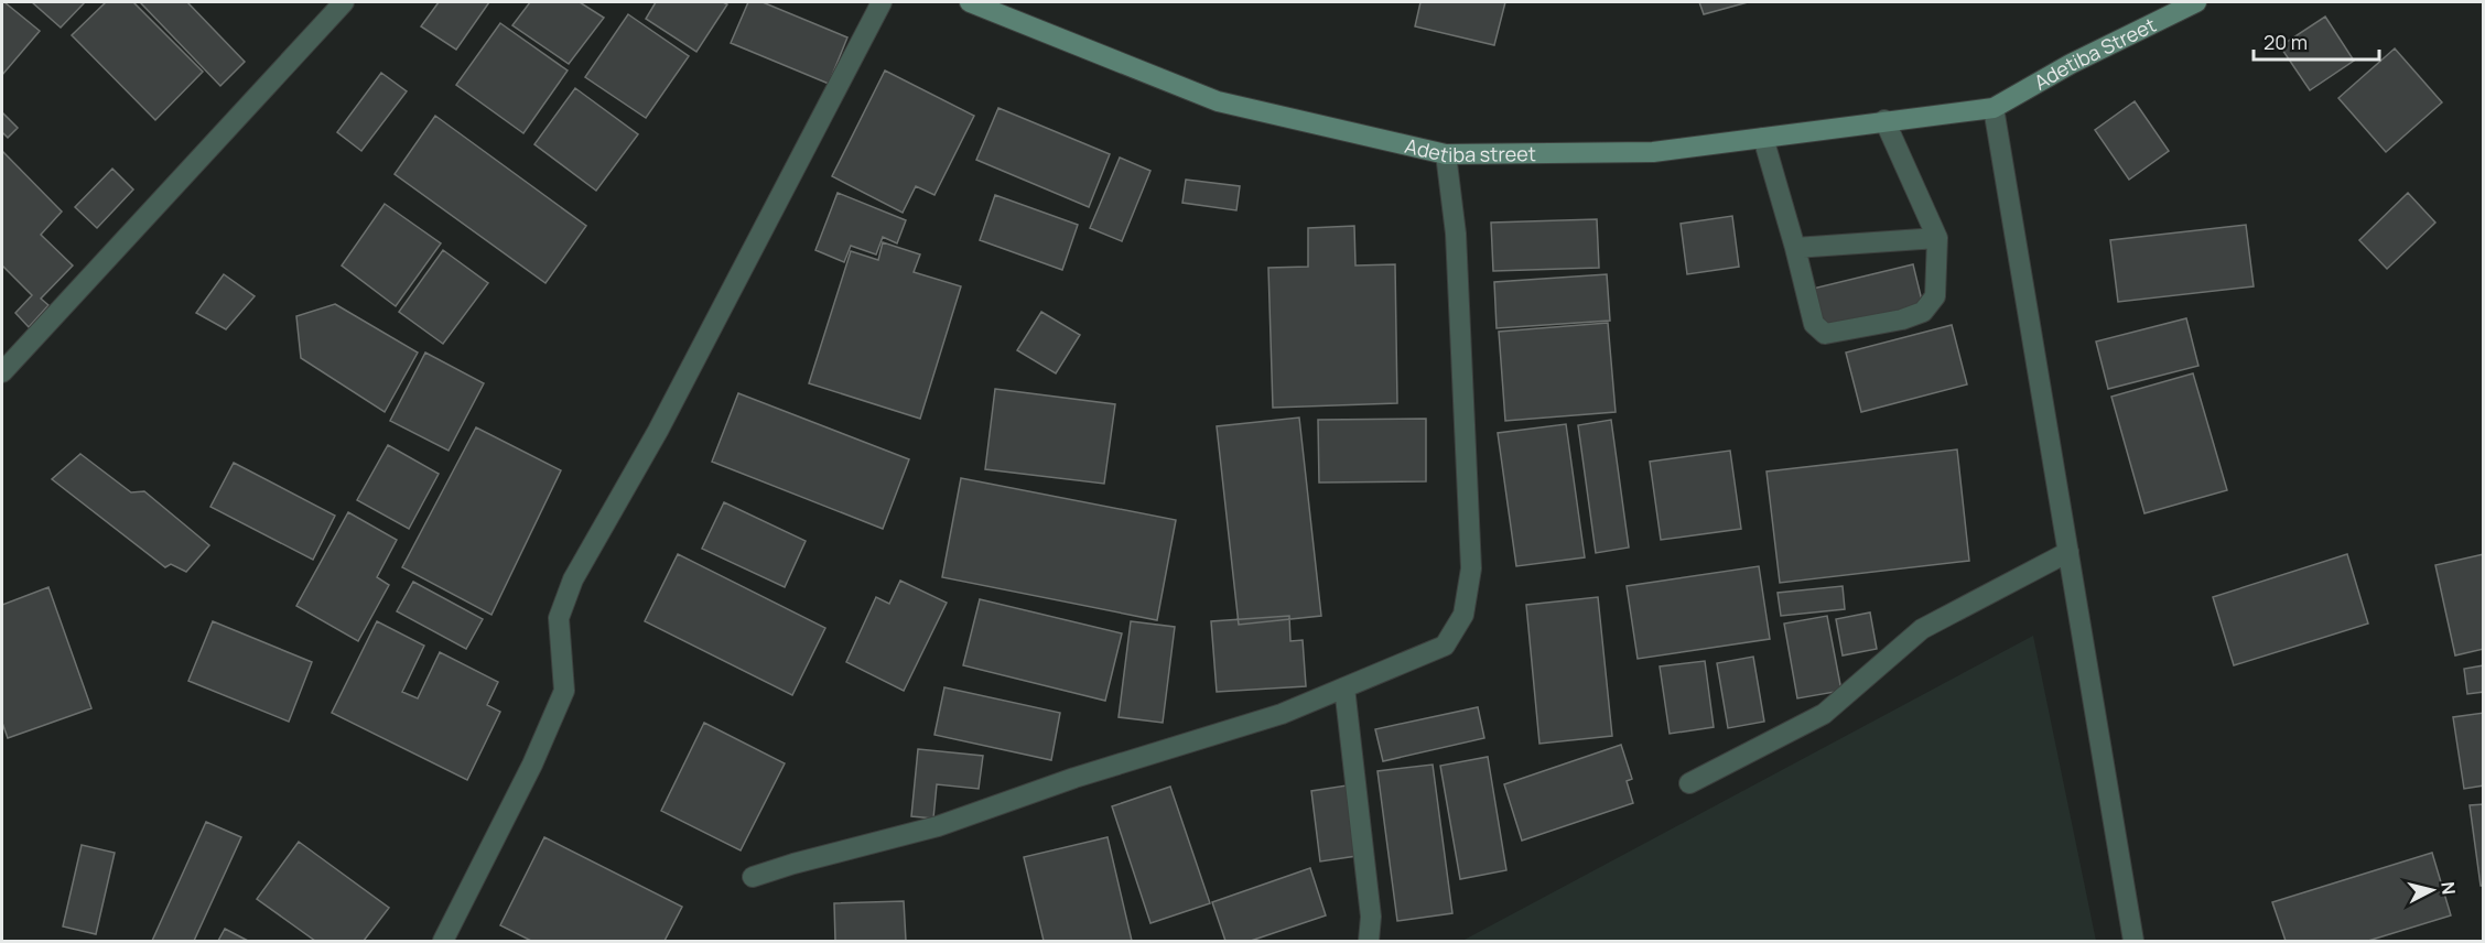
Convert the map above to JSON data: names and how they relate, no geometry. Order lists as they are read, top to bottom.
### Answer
{
  "streets": {
    "street": ["Adetiba Street", "Adetiba street"]
  },
  "crossings": [
    ["Adetiba Street", "Adetiba street"]
  ],
  "scale_bar": "20 m",
  "north": "right"
}
